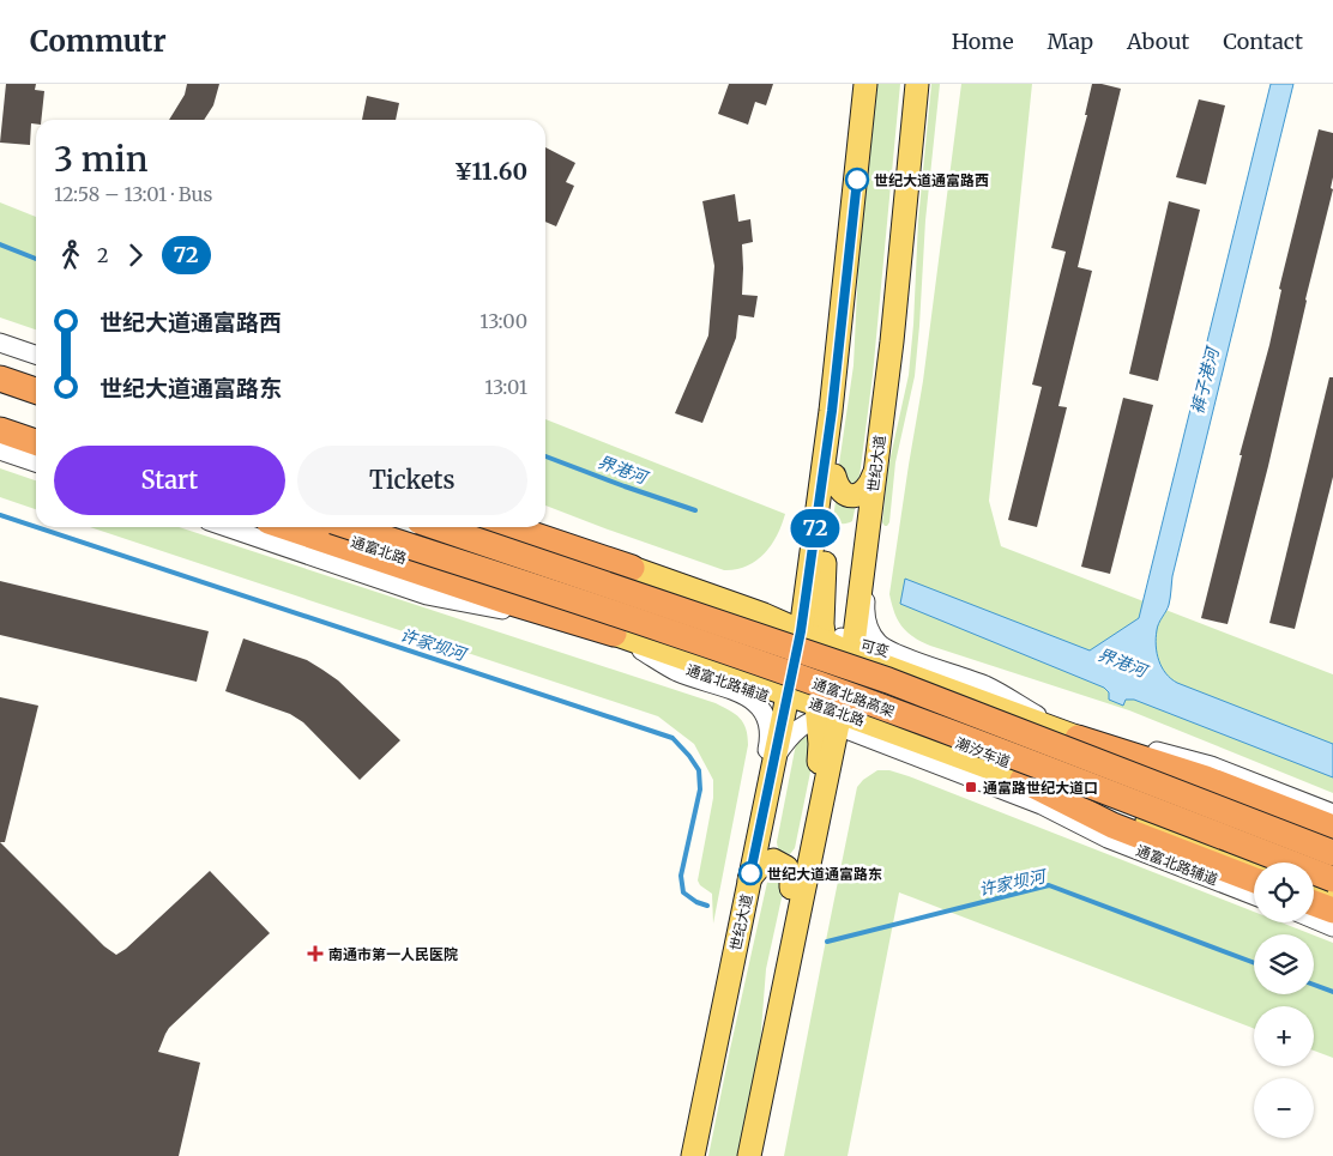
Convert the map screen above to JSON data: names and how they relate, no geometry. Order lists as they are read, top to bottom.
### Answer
{
  "streets": {
    "highway": ["通富北路高架"],
    "main road": ["世纪大道", "通富北路"],
    "street": ["可变", "通富北路辅道", "潮汐车道"]
  },
  "crossings": [
    ["世纪大道", "通富北路"],
    ["世纪大道", "可变"],
    ["世纪大道", "通富北路辅道"],
    ["通富北路", "通富北路辅道"],
    ["通富北路", "潮汐车道"]
  ],
  "water": ["裤子港河", "界港河", "许家坝河"],
  "places": {
    "other": ["世纪大道通富路西", "世纪大道通富路东"],
    "transit": ["通富路世纪大道口"],
    "health": ["南通市第一人民医院"]
  },
  "lines": ["bus line 72"],
  "page": {
    "header": "Commutr",
    "nav": [
      "Home",
      "Map",
      "About",
      "Contact"
    ],
    "on_map": "72",
    "heading": ["3 min", "12:58 – 13:01 · Bus", "¥11.60"],
    "legs": ["2", "72"],
    "list": [
      {
        "name": "世纪大道通富路西",
        "value": "13:00"
      },
      {
        "name": "世纪大道通富路东",
        "value": "13:01"
      }
    ],
    "buttons": ["Start", "Tickets"],
    "map_buttons": ["+", "−"]
  }
}
